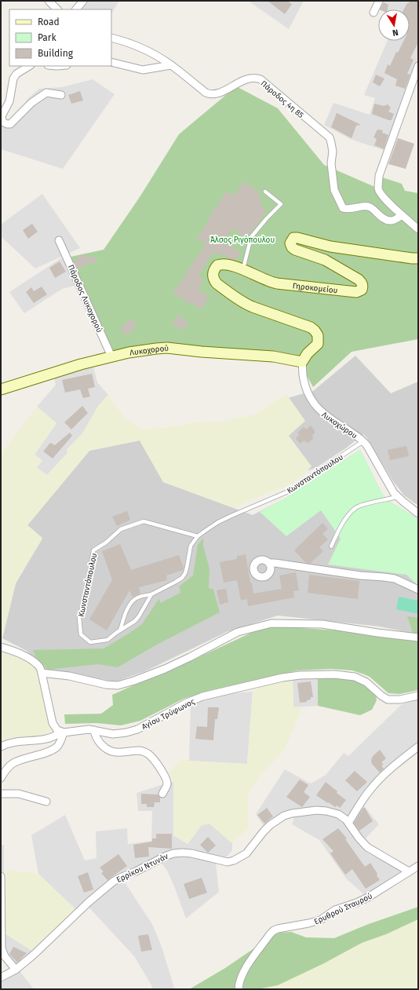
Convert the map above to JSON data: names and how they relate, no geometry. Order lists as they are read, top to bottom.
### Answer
{
  "streets": {
    "street": [
      "Πάροδος 4η 85",
      "Γηροκομείου",
      "Πάροδος Λυκοχορού",
      "Λυκοχορού",
      "Λυκοχώρου",
      "Αγίου Τρύφωνος",
      "Ερρίκου Ντυνάν",
      "Ερυθρού Σταυρού"
    ],
    "lane": ["Κωνσταντόπουλου"]
  },
  "crossings": [
    ["Γηροκομείου", "Λυκοχορού"],
    ["Γηροκομείου", "Λυκοχώρου"],
    ["Πάροδος Λυκοχορού", "Λυκοχορού"],
    ["Λυκοχορού", "Λυκοχώρου"],
    ["Λυκοχώρου", "Κωνσταντόπουλου"],
    ["Ερρίκου Ντυνάν", "Ερυθρού Σταυρού"]
  ],
  "parks": ["Άλσος Ριγόπουλου"],
  "legend": ["Road", "Park", "Building"],
  "north": "bottom"
}
